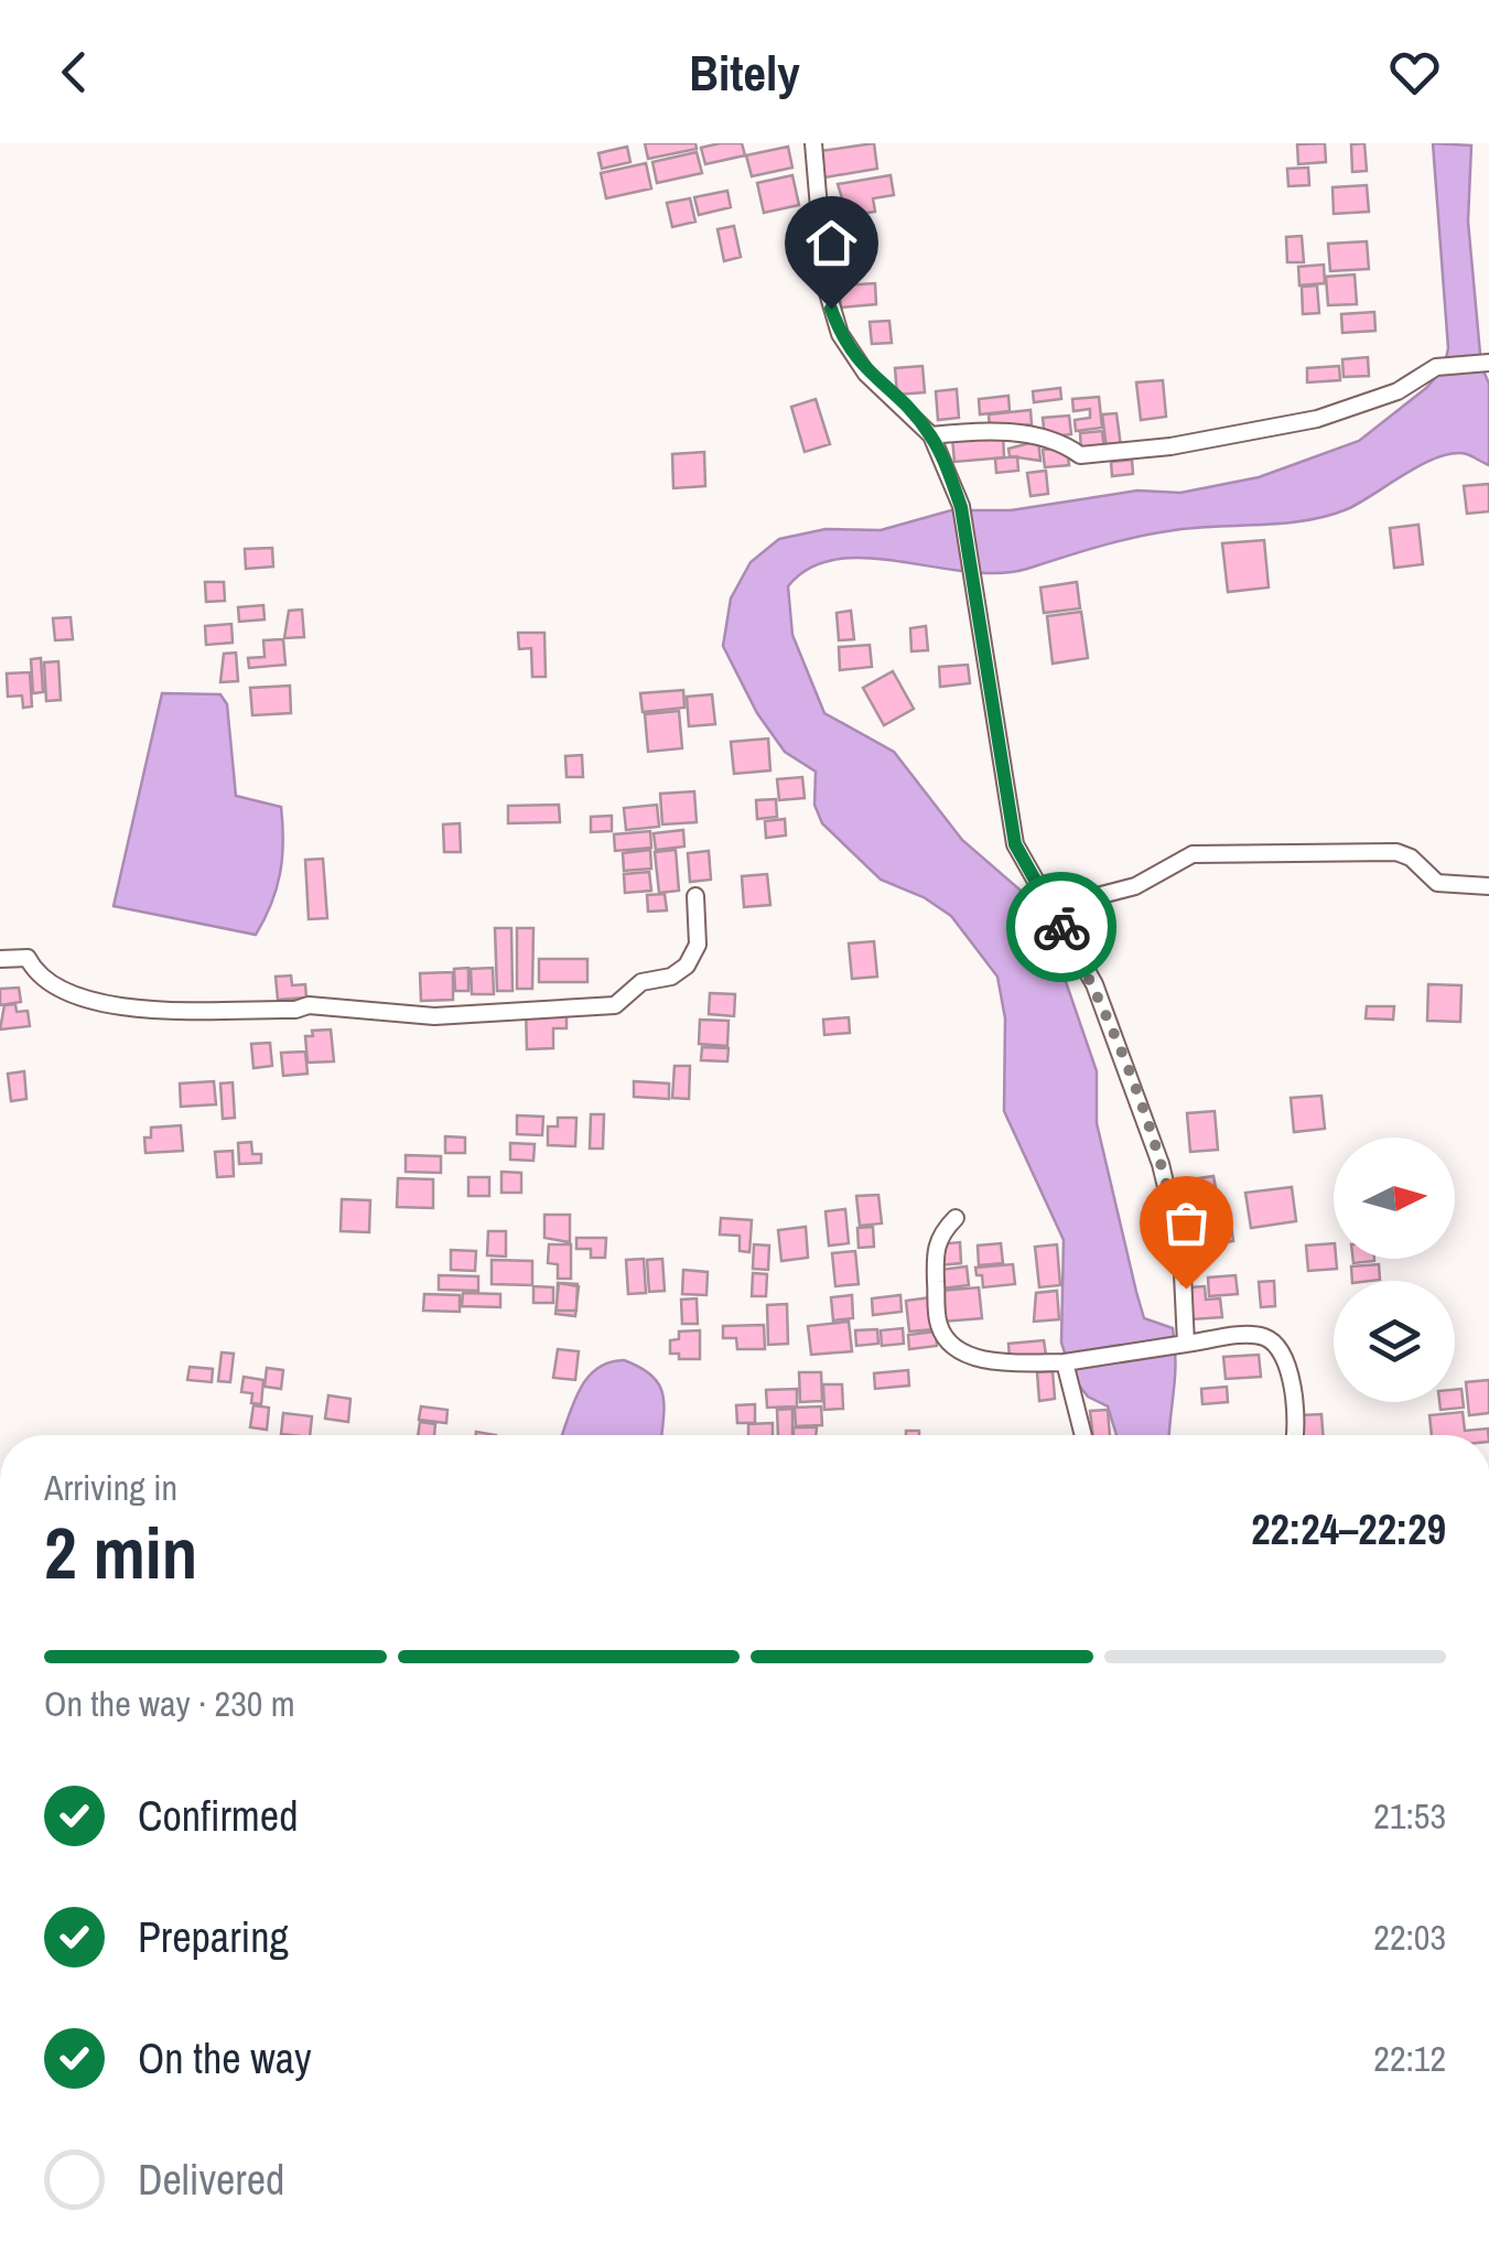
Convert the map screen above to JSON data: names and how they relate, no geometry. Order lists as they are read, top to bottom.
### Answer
{
  "north": "right",
  "page": {
    "header": "Bitely",
    "heading": ["2 min", "Arriving in", "22:24–22:29"],
    "bar": "On the way · 230 m",
    "list": [
      ["Confirmed", "21:53"],
      ["Preparing", "22:03"],
      ["On the way", "22:12"],
      "Delivered"
    ]
  }
}
